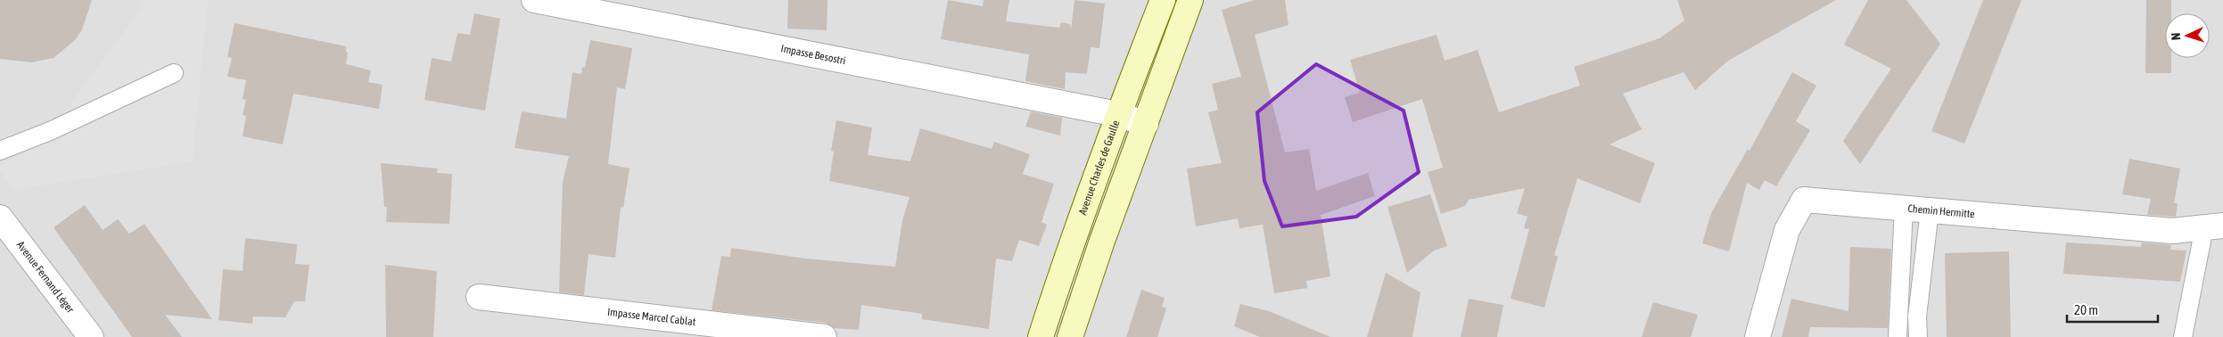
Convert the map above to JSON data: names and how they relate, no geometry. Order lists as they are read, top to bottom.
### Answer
{
  "streets": {
    "main road": ["Avenue Charles de Gaulle"],
    "street": [
      "Impasse Besostri",
      "Chemin Hermitte",
      "Avenue Fernand Léger",
      "Impasse Marcel Cablat"
    ]
  },
  "crossings": [
    ["Impasse Besostri", "Avenue Charles de Gaulle"]
  ],
  "scale_bar": "20 m",
  "north": "left"
}
